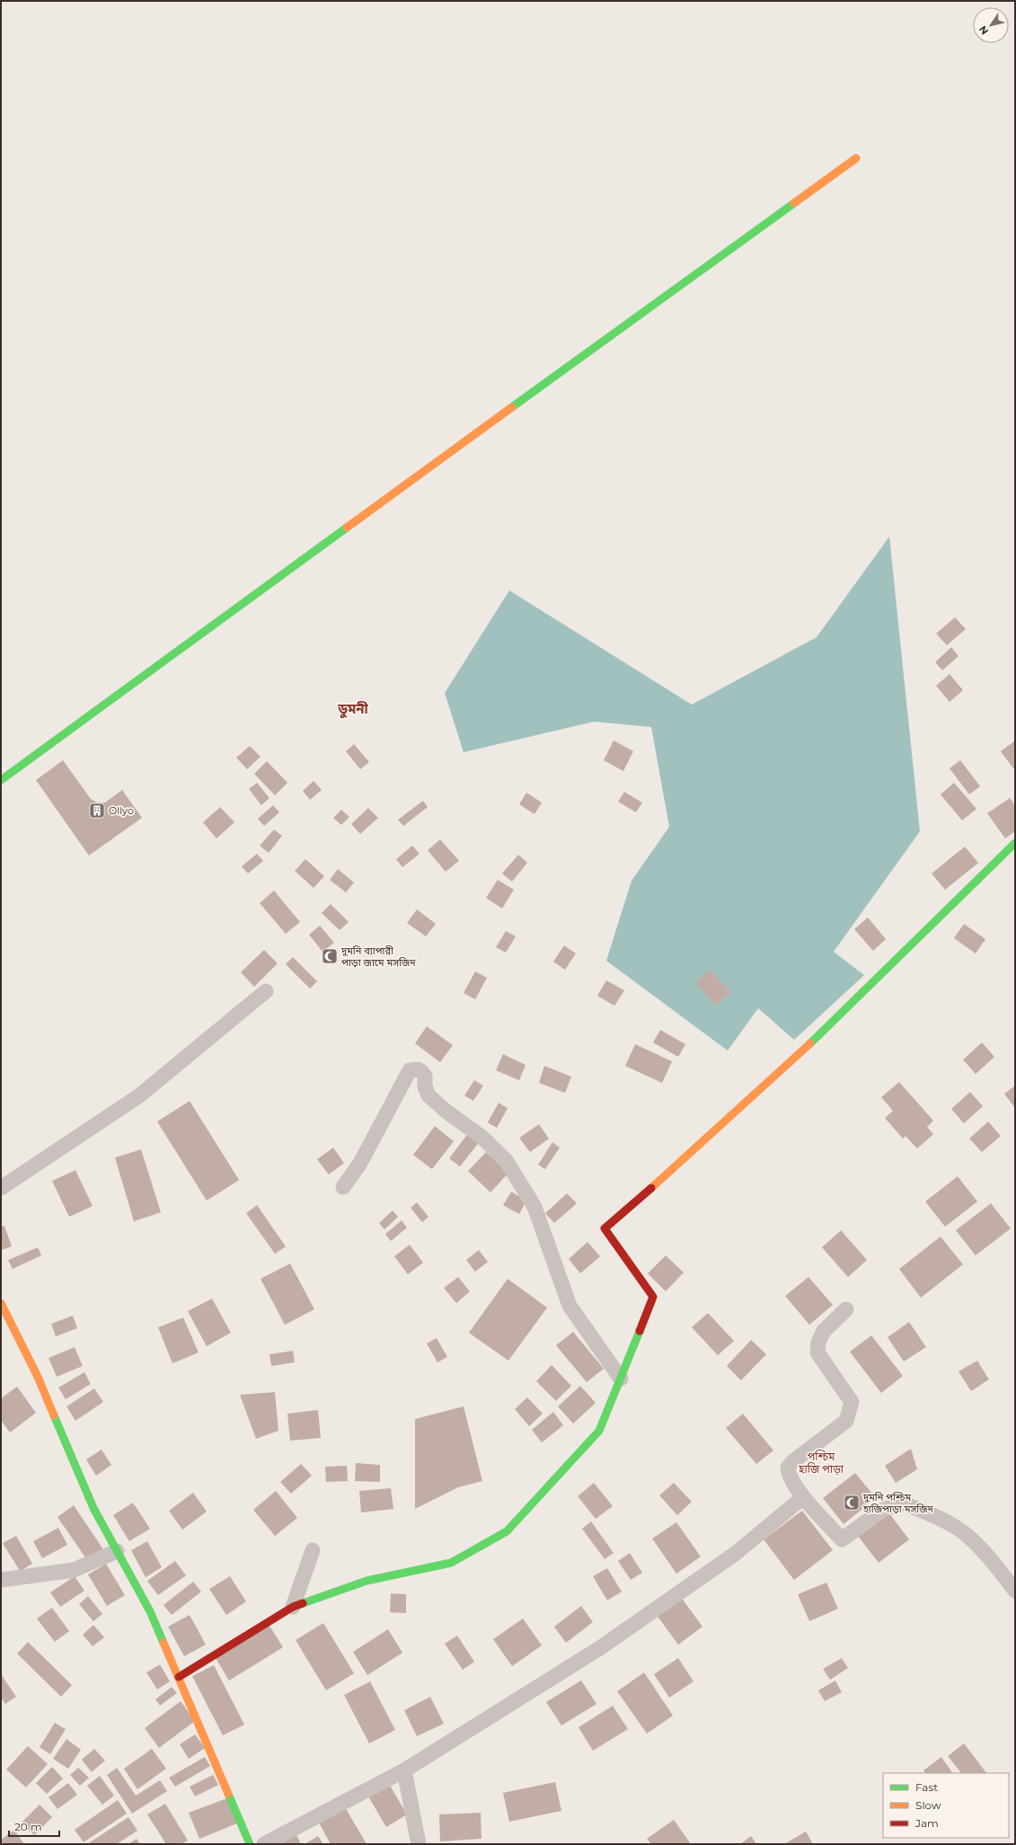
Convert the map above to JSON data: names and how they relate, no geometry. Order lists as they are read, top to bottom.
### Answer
{
  "districts": ["ডুমনী", "পশ্চিম হাজি পাড়া"],
  "places": {
    "building": ["Ollyo"],
    "mosque": ["দুমনি ব্যাপারী পাড়া জামে মসজিদ", "দুমনি পশ্চিম হাজিপাড়া মসজিদ"]
  },
  "legend": ["Fast", "Slow", "Jam"],
  "scale_bar": "20 m",
  "north": "bottom left"
}
